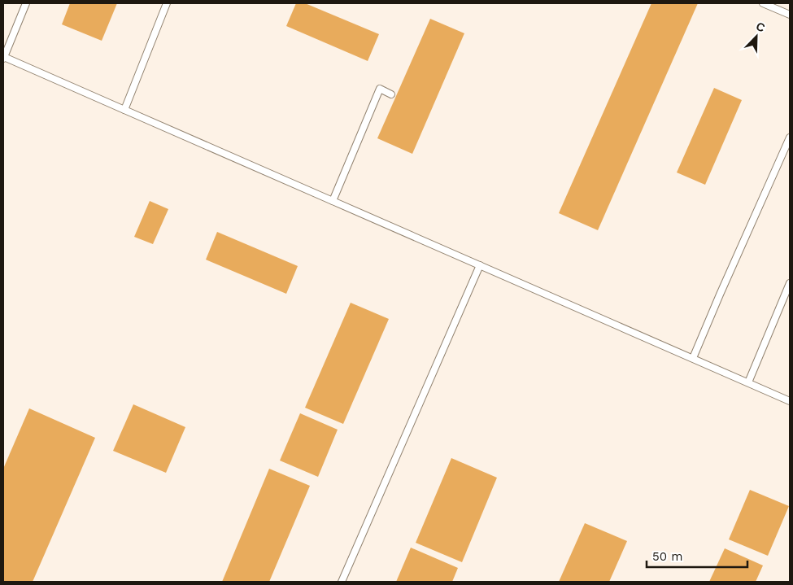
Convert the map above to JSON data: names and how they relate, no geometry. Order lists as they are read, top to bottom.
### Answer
{
  "scale_bar": "50 m",
  "north": "top right"
}
